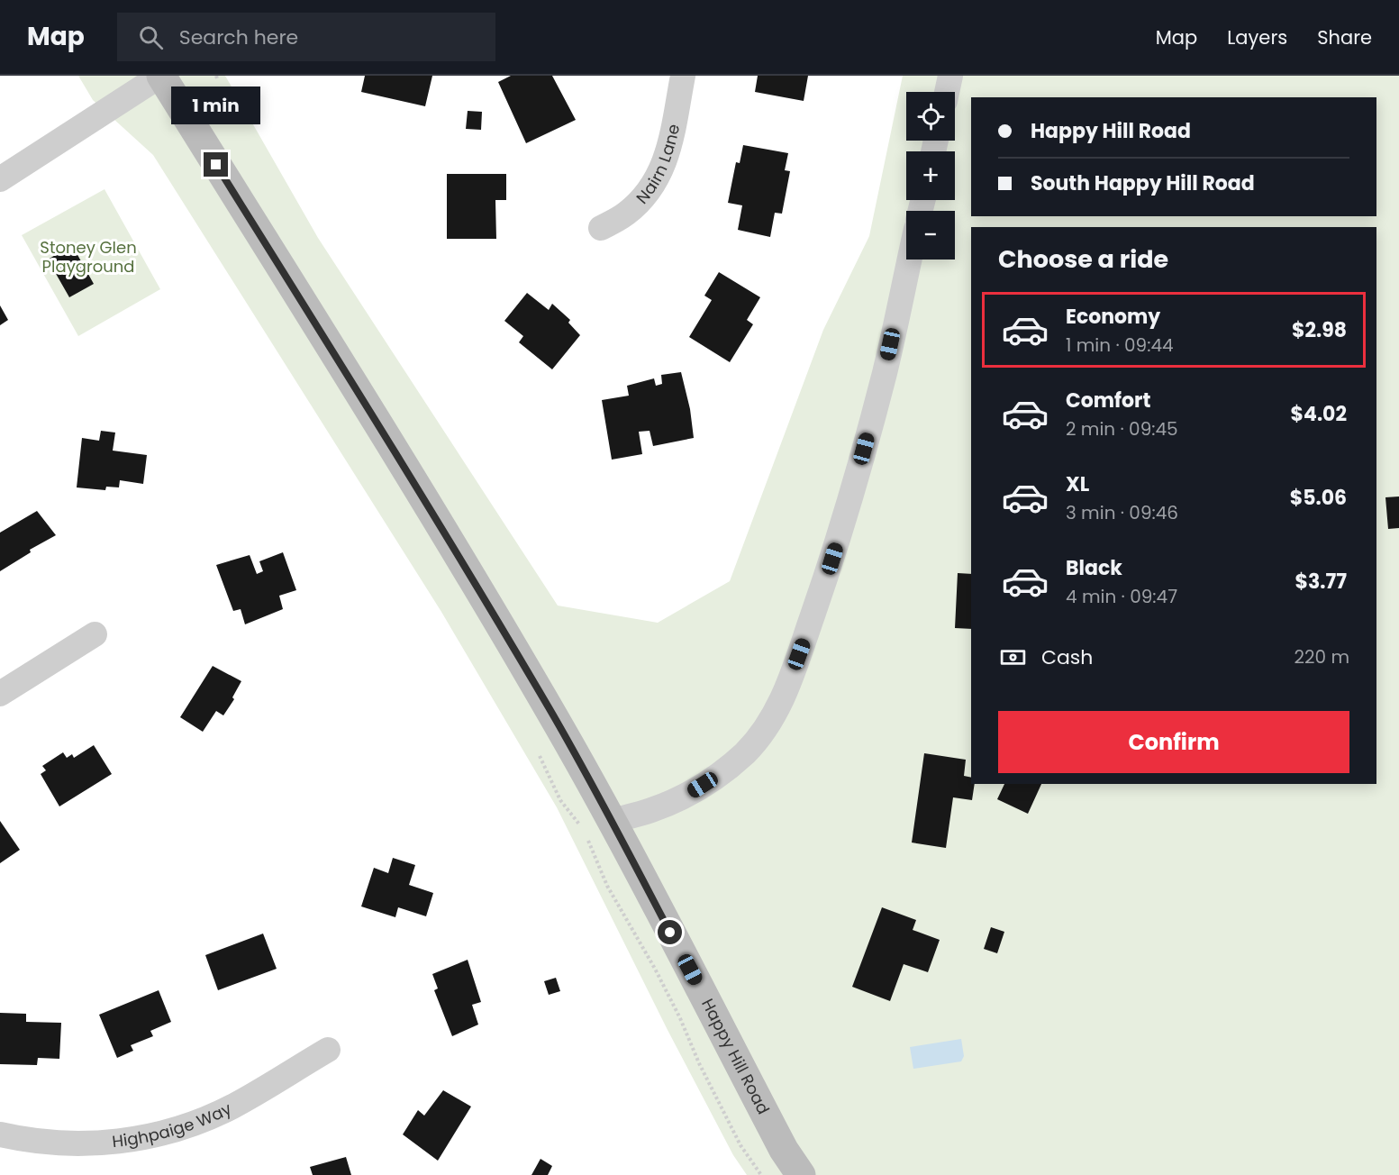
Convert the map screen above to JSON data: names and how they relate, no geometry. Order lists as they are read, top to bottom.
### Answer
{
  "streets": {
    "street": ["Nairn Lane", "Happy Hill Road", "Highpaige Way"]
  },
  "parks": ["Stoney Glen Playground"],
  "page": {
    "header": "Map",
    "search": "Search here",
    "nav": ["Map", "Layers", "Share"],
    "bubble": "1 min",
    "map_buttons": ["+", "−"],
    "banner": ["Happy Hill Road", "South Happy Hill Road"],
    "heading": "Choose a ride",
    "list": [
      {
        "name": "Economy",
        "note": "1 min · 09:44",
        "value": "$2.98"
      },
      {
        "name": "Comfort",
        "note": "2 min · 09:45",
        "value": "$4.02"
      },
      {
        "name": "XL",
        "note": "3 min · 09:46",
        "value": "$5.06"
      },
      {
        "name": "Black",
        "note": "4 min · 09:47",
        "value": "$3.77"
      }
    ],
    "pay": ["Cash", "220 m"],
    "buttons": "Confirm"
  }
}
